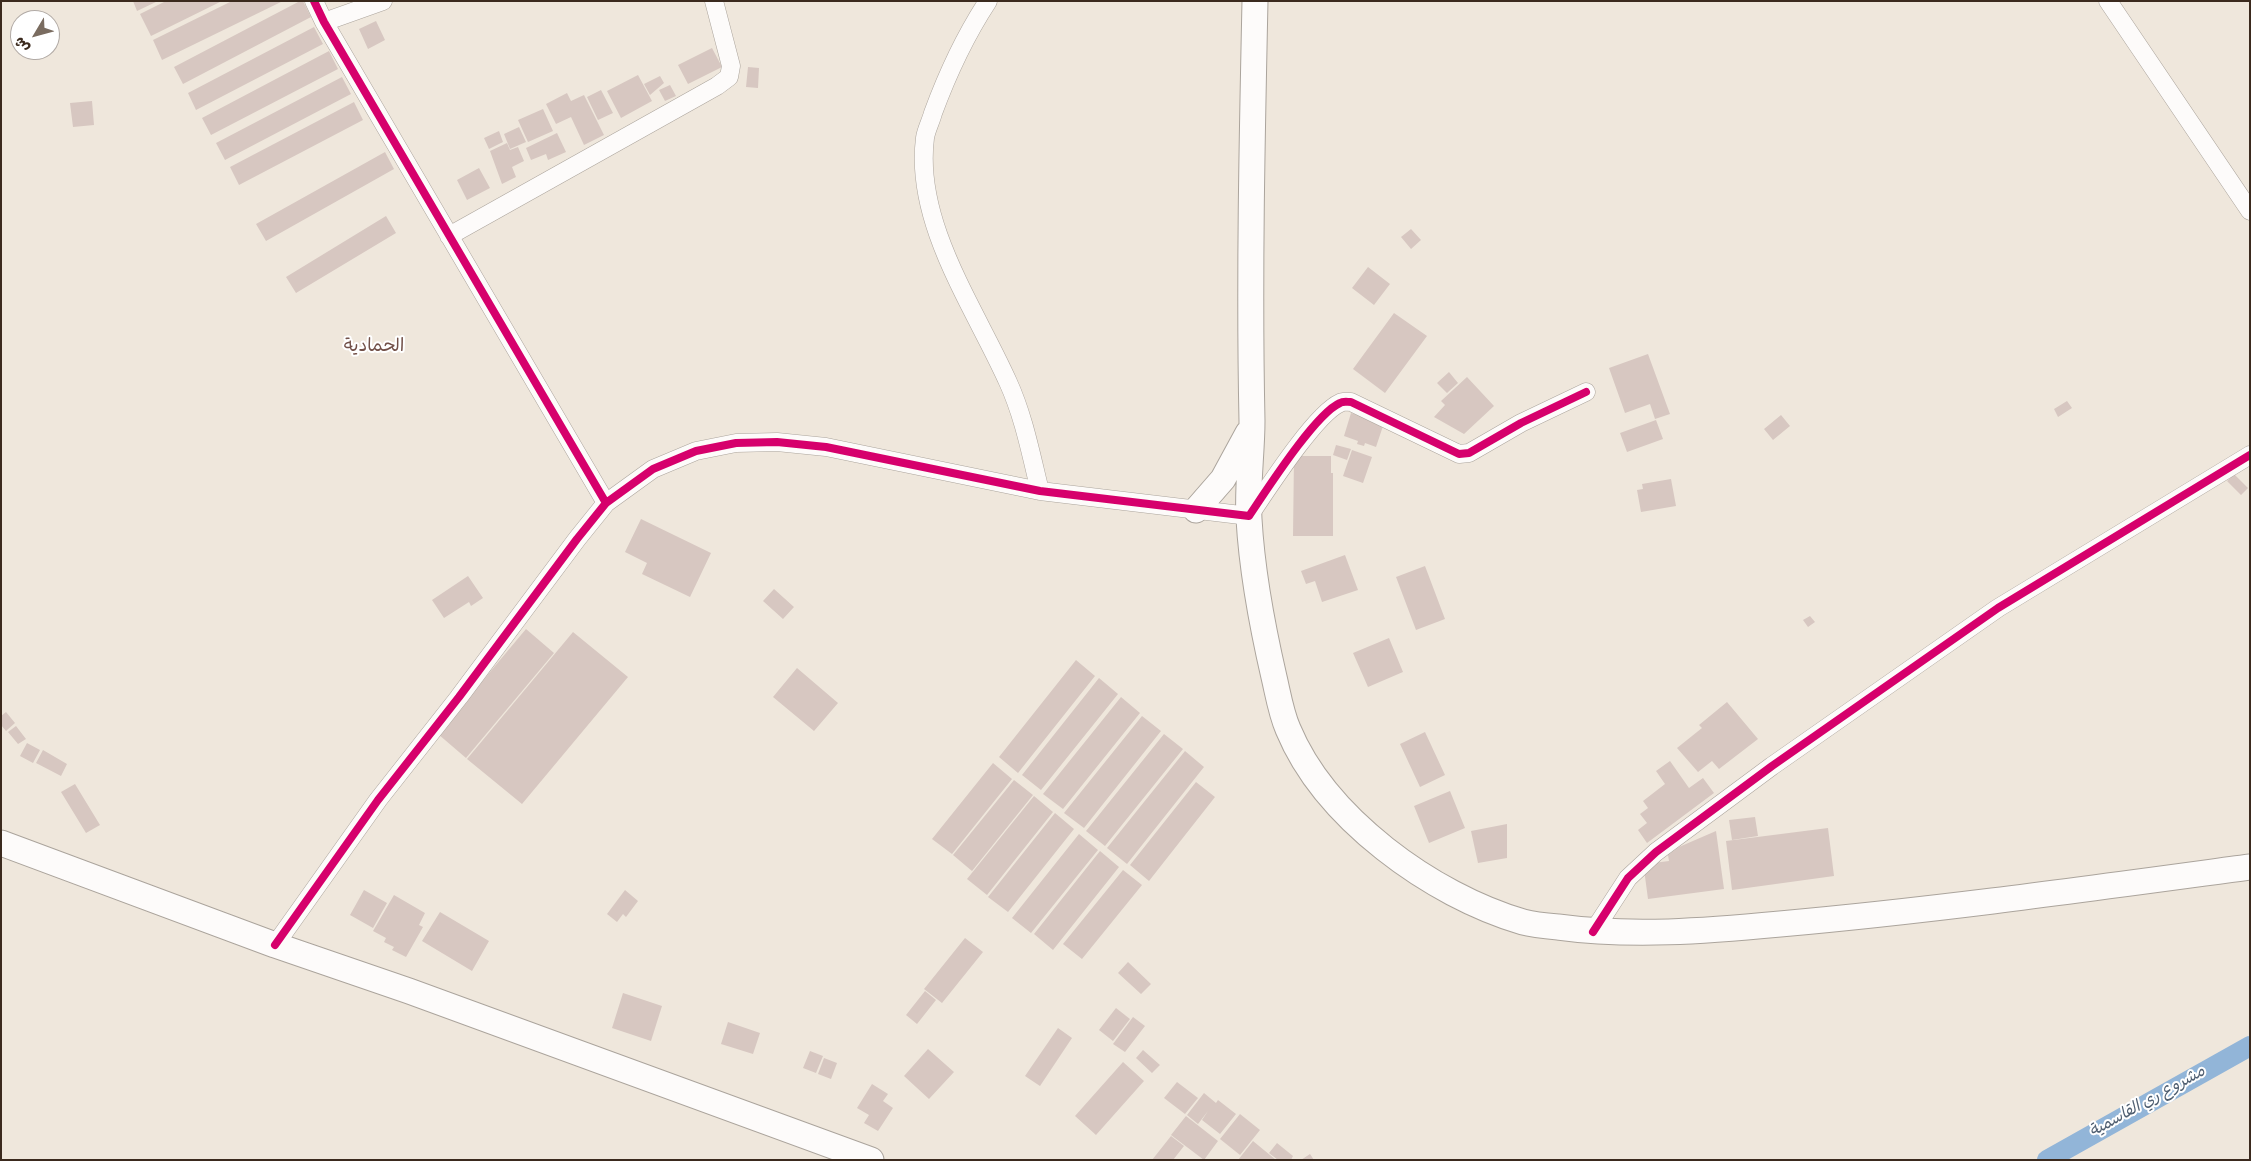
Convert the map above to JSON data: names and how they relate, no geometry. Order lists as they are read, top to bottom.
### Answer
{
  "districts": ["الحمادية"],
  "water": ["مشروع ري القاسمية"],
  "north": "bottom left"
}
